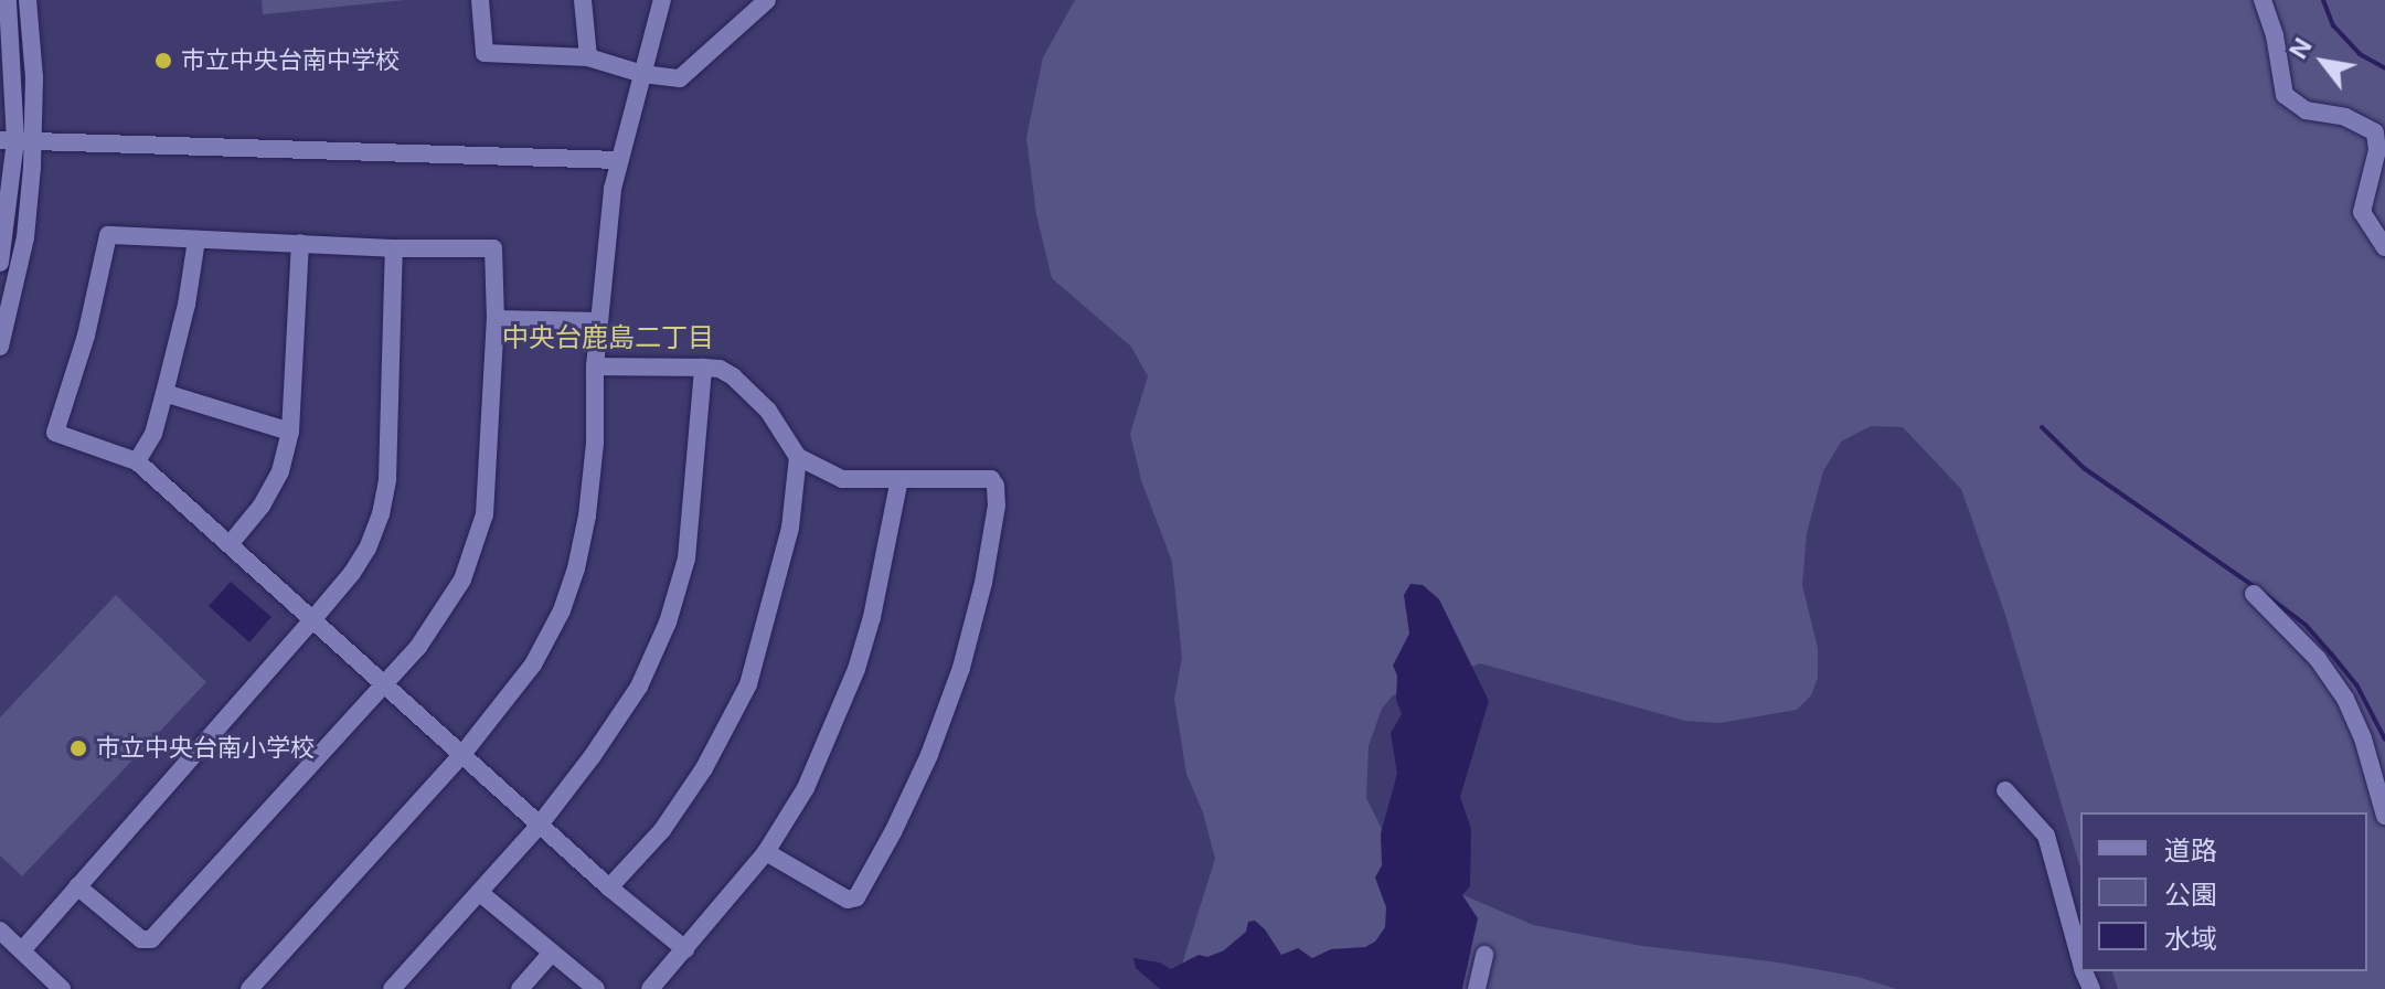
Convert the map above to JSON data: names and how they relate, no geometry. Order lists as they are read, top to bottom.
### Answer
{
  "districts": ["中央台鹿島二丁目"],
  "places": ["市立中央台南中学校", "市立中央台南小学校"],
  "legend": ["道路", "公園", "水域"],
  "north": "top left"
}
